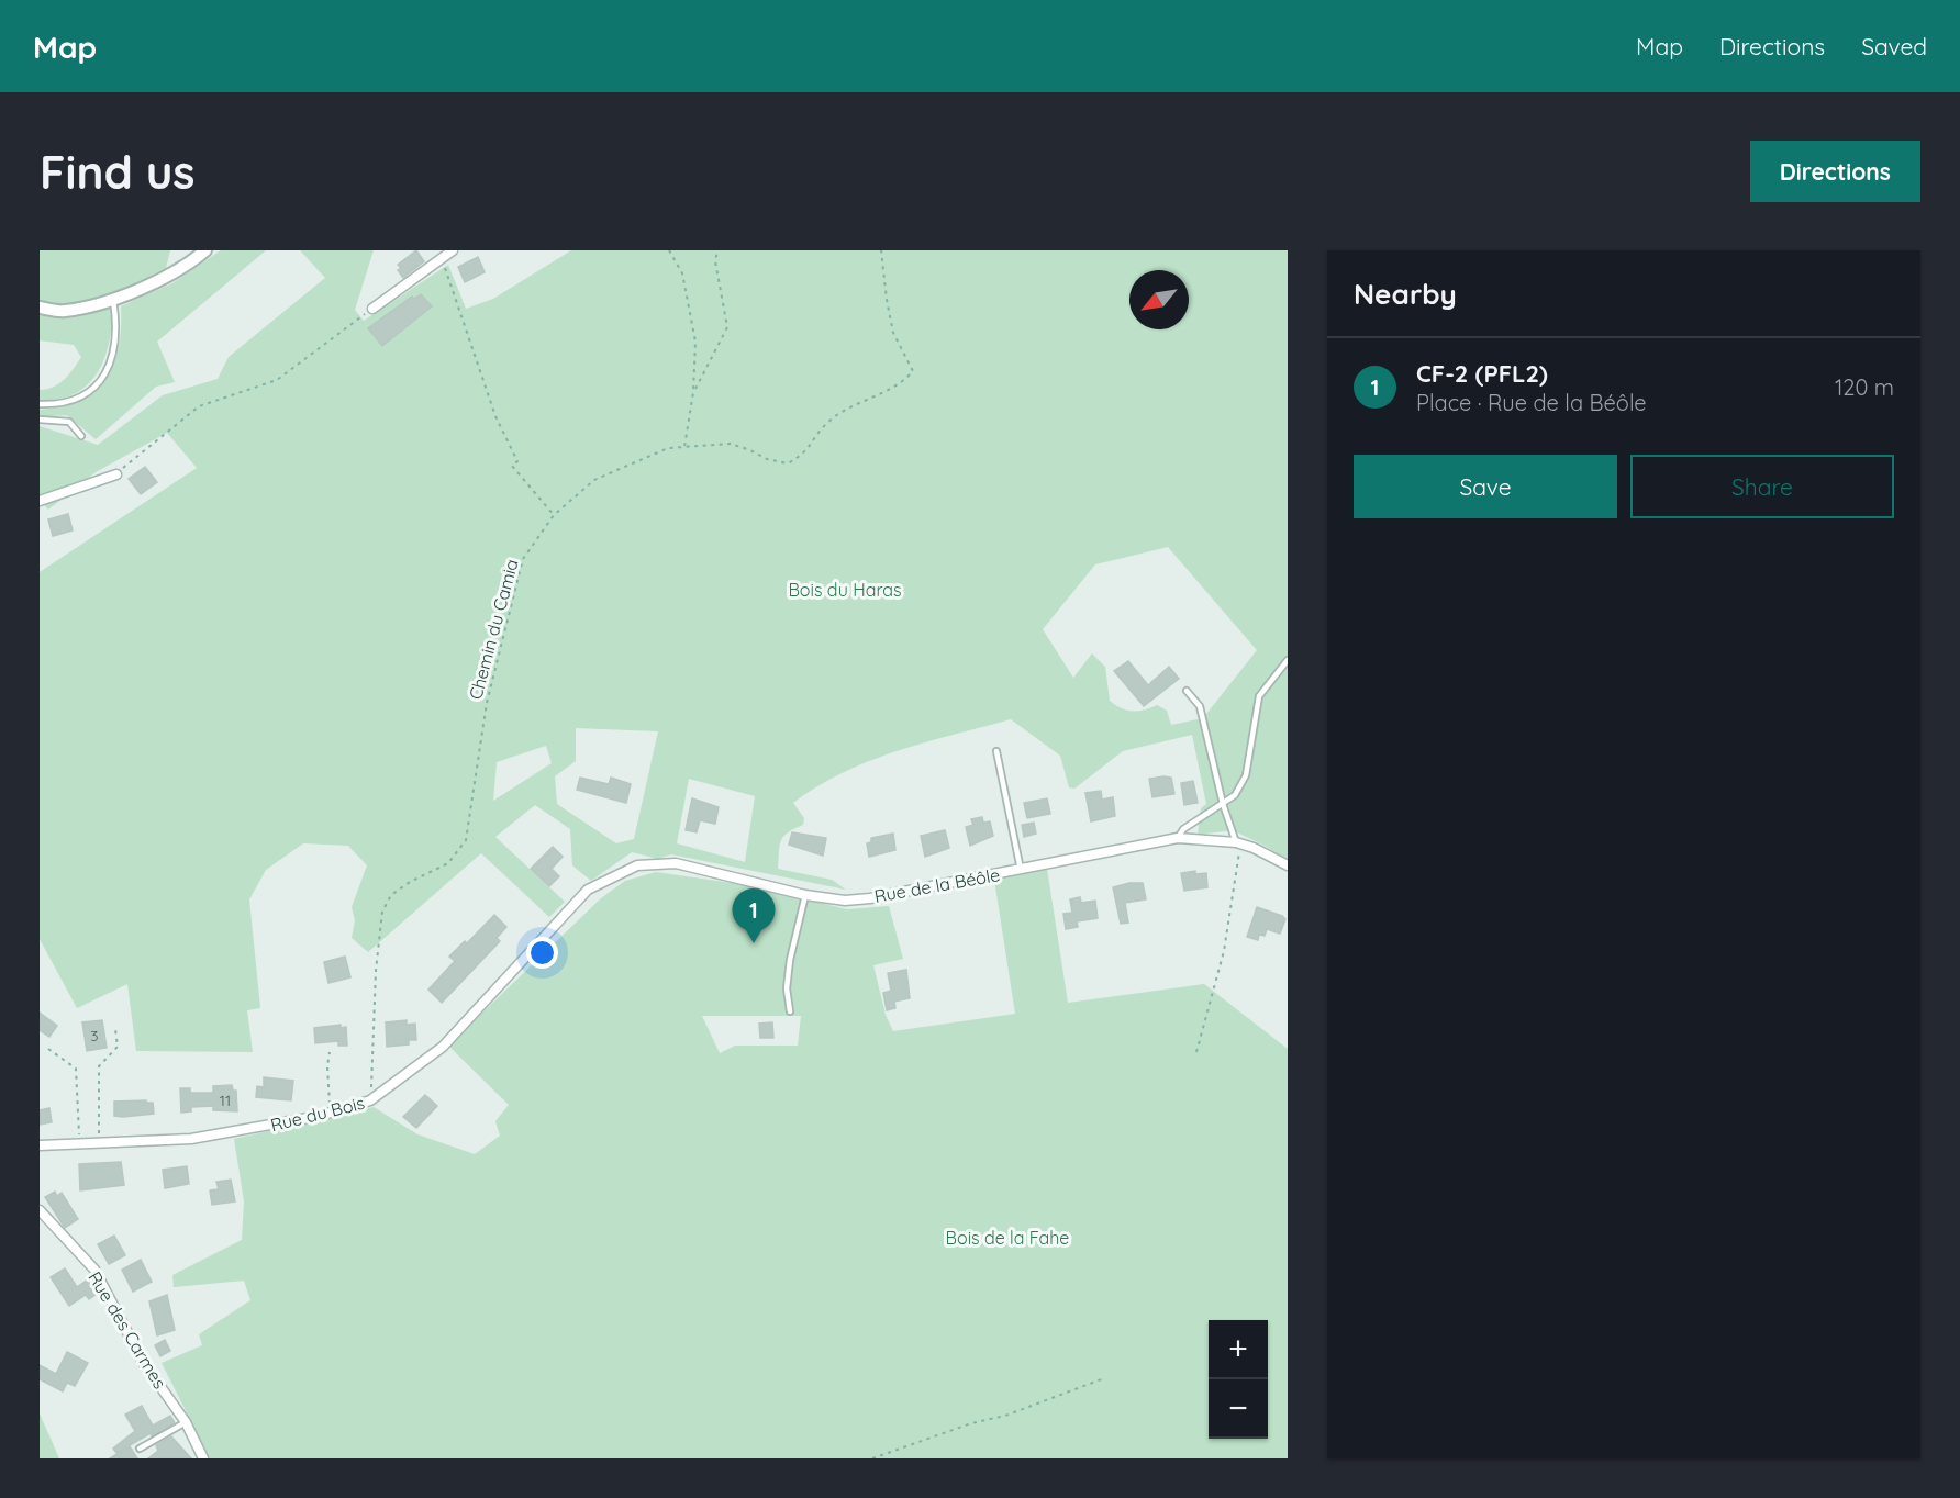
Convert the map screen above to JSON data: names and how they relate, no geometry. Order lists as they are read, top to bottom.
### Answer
{
  "streets": {
    "street": ["Rue de la Béôle", "Rue du Bois", "Rue des Carmes"],
    "path": ["Chemin du Camia"]
  },
  "crossings": [
    ["Chemin du Camia", "Rue du Bois"],
    ["Rue de la Béôle", "Rue du Bois"]
  ],
  "parks": ["Bois du Haras", "Bois de la Fahe"],
  "house_numbers": ["3", "11"],
  "north": "bottom left",
  "page": {
    "header": "Map",
    "nav": ["Map", "Directions", "Saved"],
    "buttons": [
      "Directions",
      ["Save", "Share"]
    ],
    "title": "Find us",
    "heading": "Nearby",
    "list": [
      {
        "mark": "1",
        "name": "CF-2 (PFL2)",
        "note": "Place · Rue de la Béôle",
        "value": "120 m"
      }
    ],
    "pins": "1",
    "map_buttons": ["+", "−"]
  }
}
